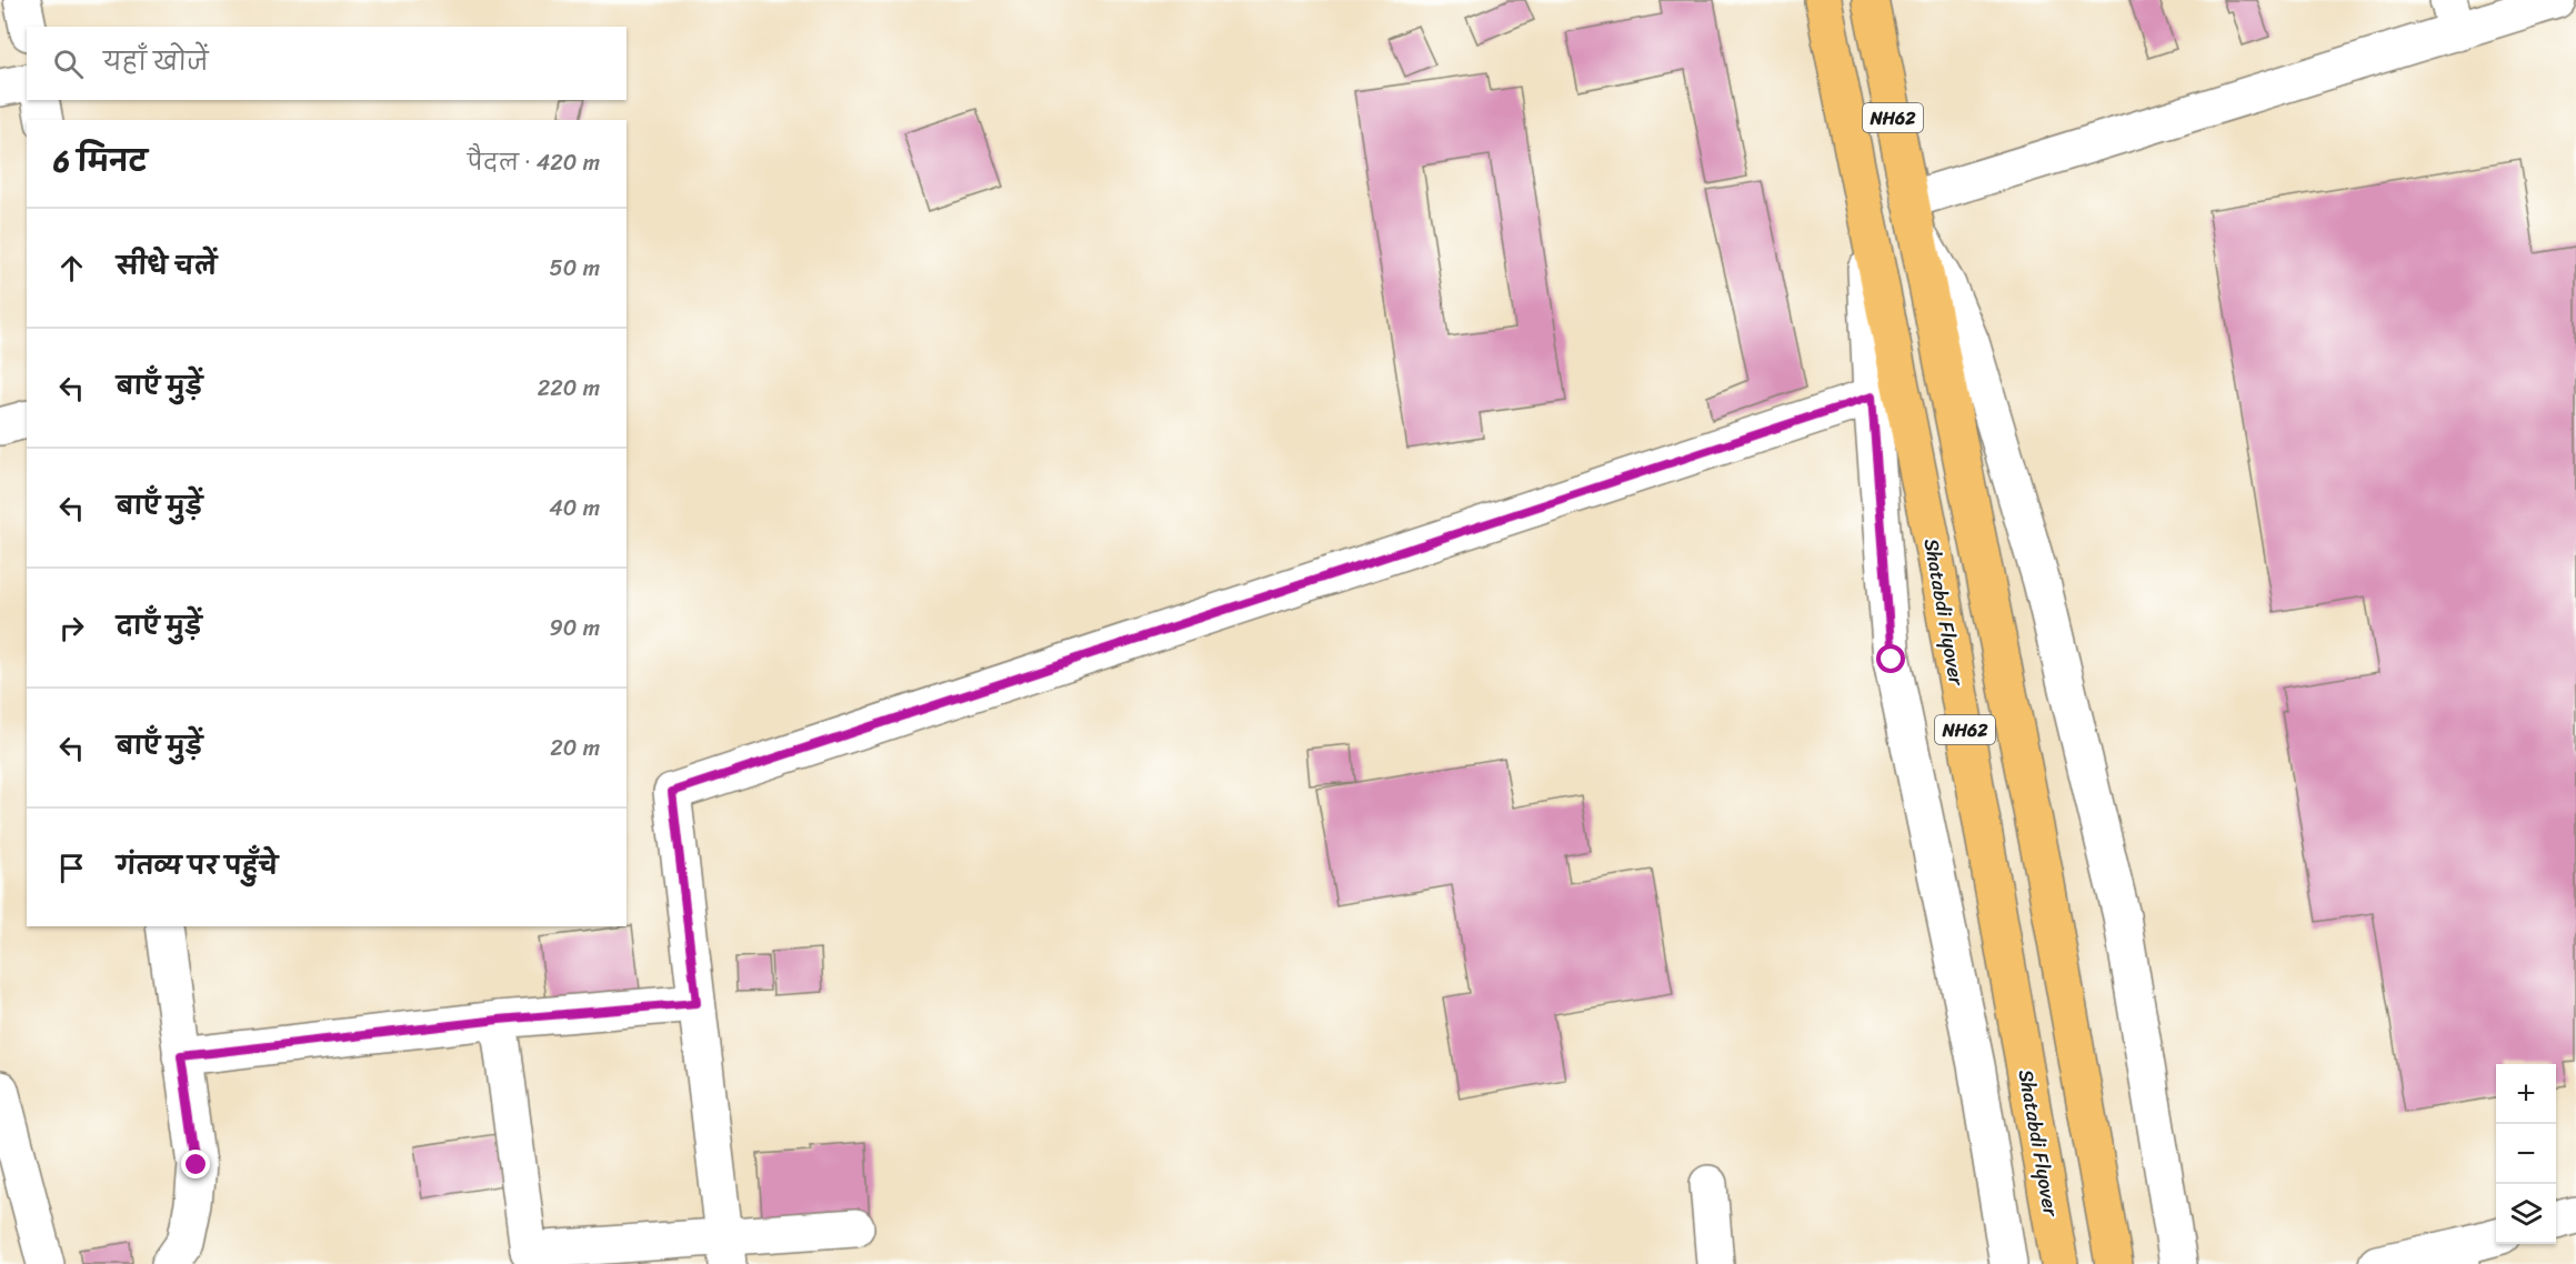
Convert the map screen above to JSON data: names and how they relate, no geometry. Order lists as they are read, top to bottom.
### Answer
{
  "streets": {
    "highway": ["NH62", "Shatabdi Flyover"]
  },
  "crossings": [
    ["NH62", "Shatabdi Flyover"]
  ],
  "page": {
    "search": "यहाँ खोजें",
    "heading": ["6 मिनट", "पैदल · 420 m"],
    "list": [
      ["सीधे चलें", "50 m"],
      ["बाएँ मुड़ें", "220 m"],
      ["बाएँ मुड़ें", "40 m"],
      ["दाएँ मुड़ें", "90 m"],
      ["बाएँ मुड़ें", "20 m"],
      "गंतव्य पर पहुँचे"
    ],
    "map_buttons": ["+", "−"]
  }
}
